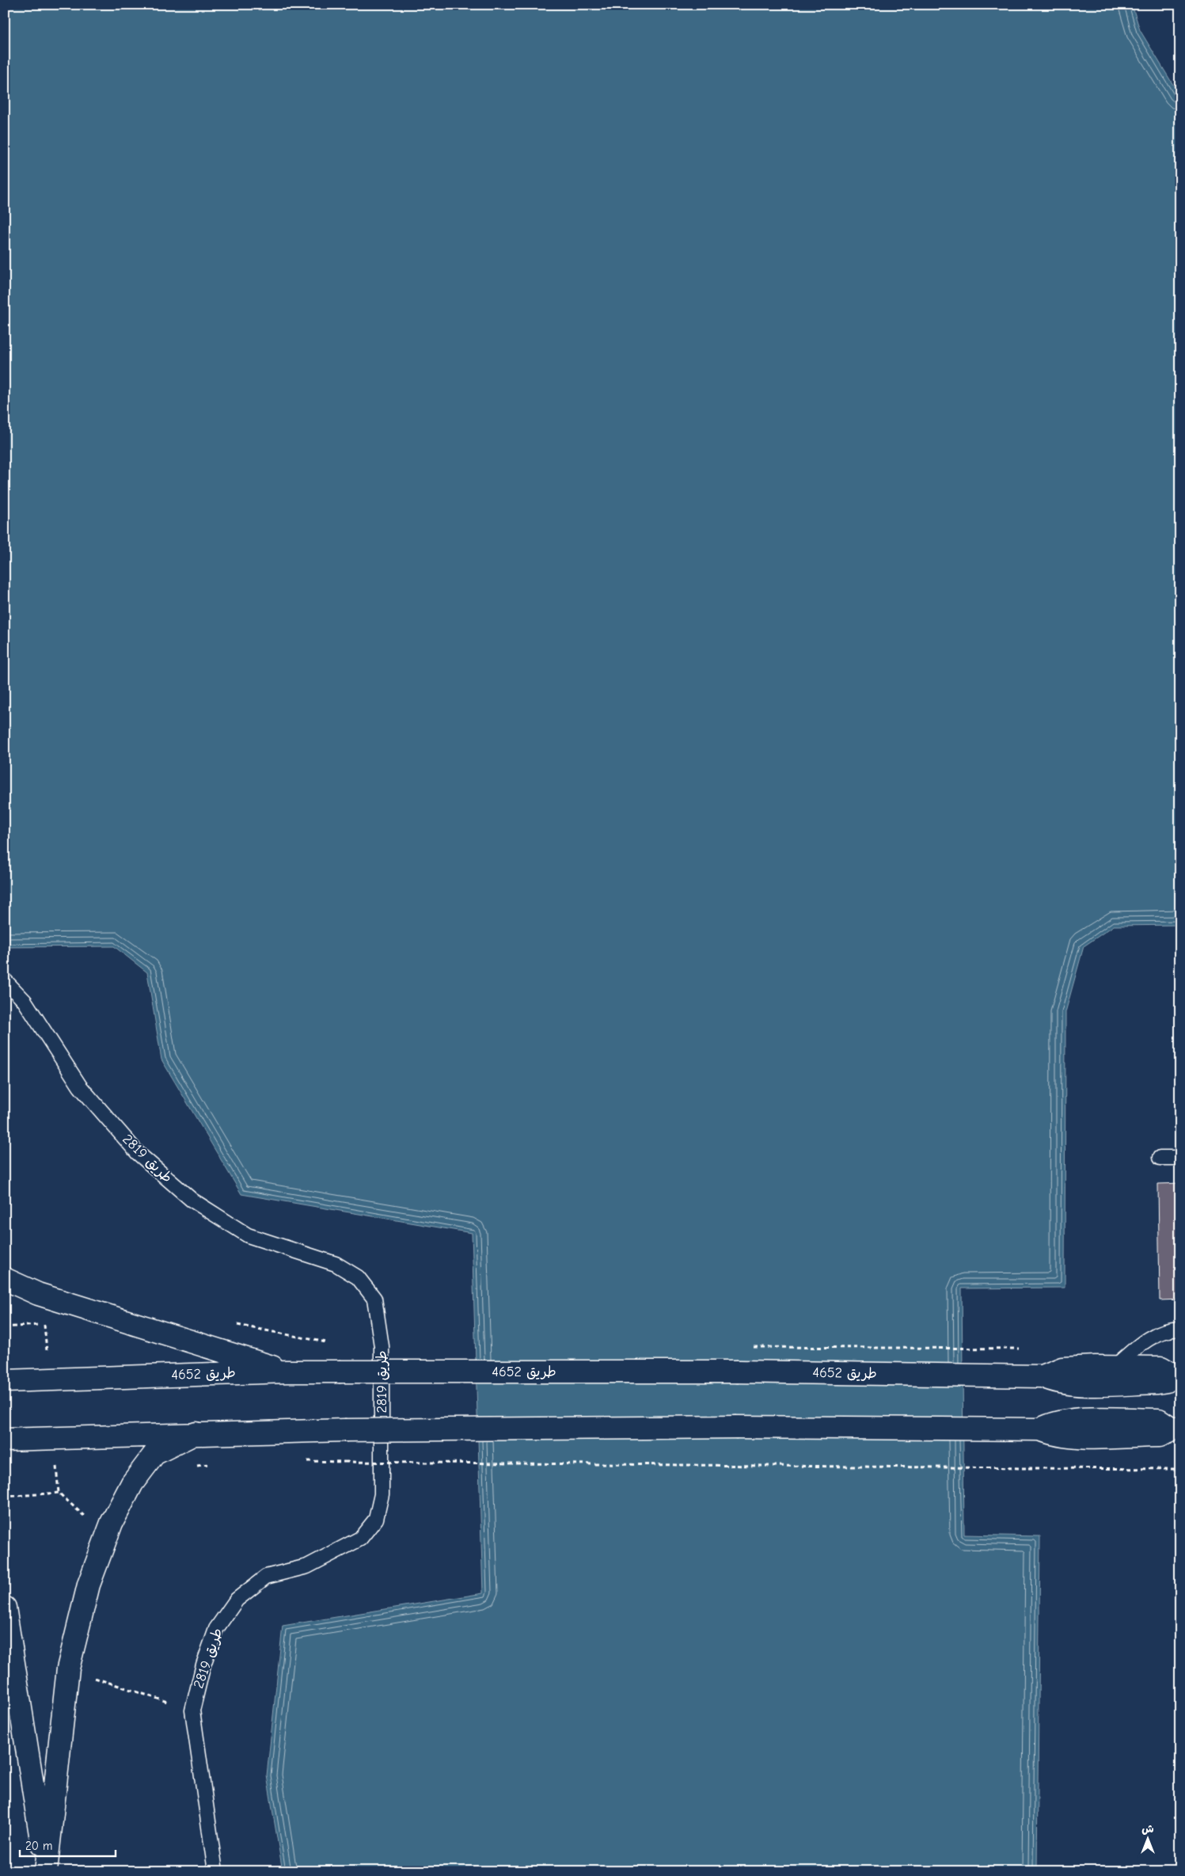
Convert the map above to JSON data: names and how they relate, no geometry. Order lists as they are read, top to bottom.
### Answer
{
  "streets": {
    "street": ["طريق 4652"],
    "lane": ["طريق 2819"]
  },
  "scale_bar": "20 m",
  "north": "top"
}
